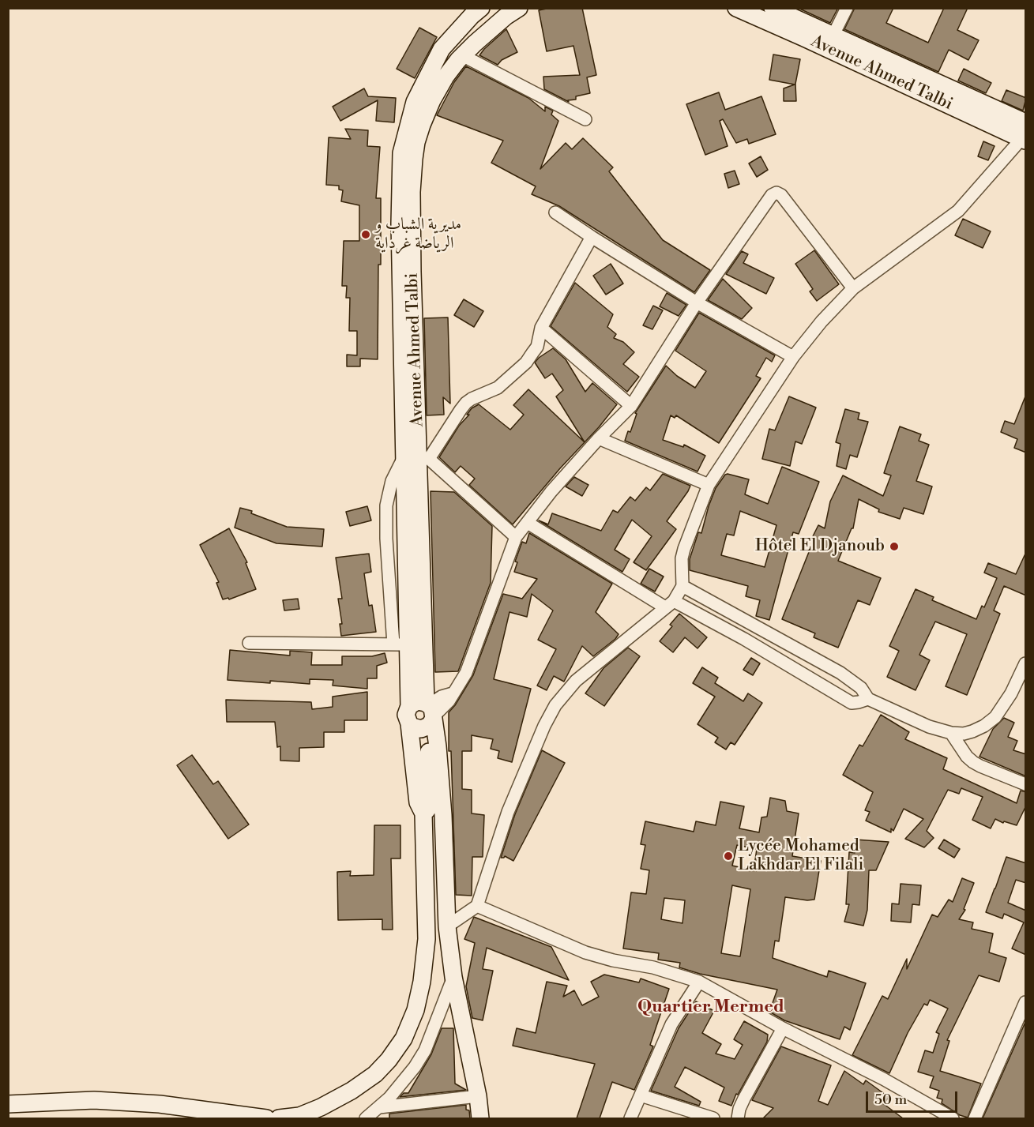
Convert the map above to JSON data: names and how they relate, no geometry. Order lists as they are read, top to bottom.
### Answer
{
  "streets": {
    "main road": ["Avenue Ahmed Talbi"]
  },
  "districts": ["Quartier Mermed"],
  "places": ["مديرية الشباب و الرياضة غرداية", "Hôtel El Djanoub", "Lycée Mohamed Lakhdar El Filali"],
  "scale_bar": "50 m"
}
